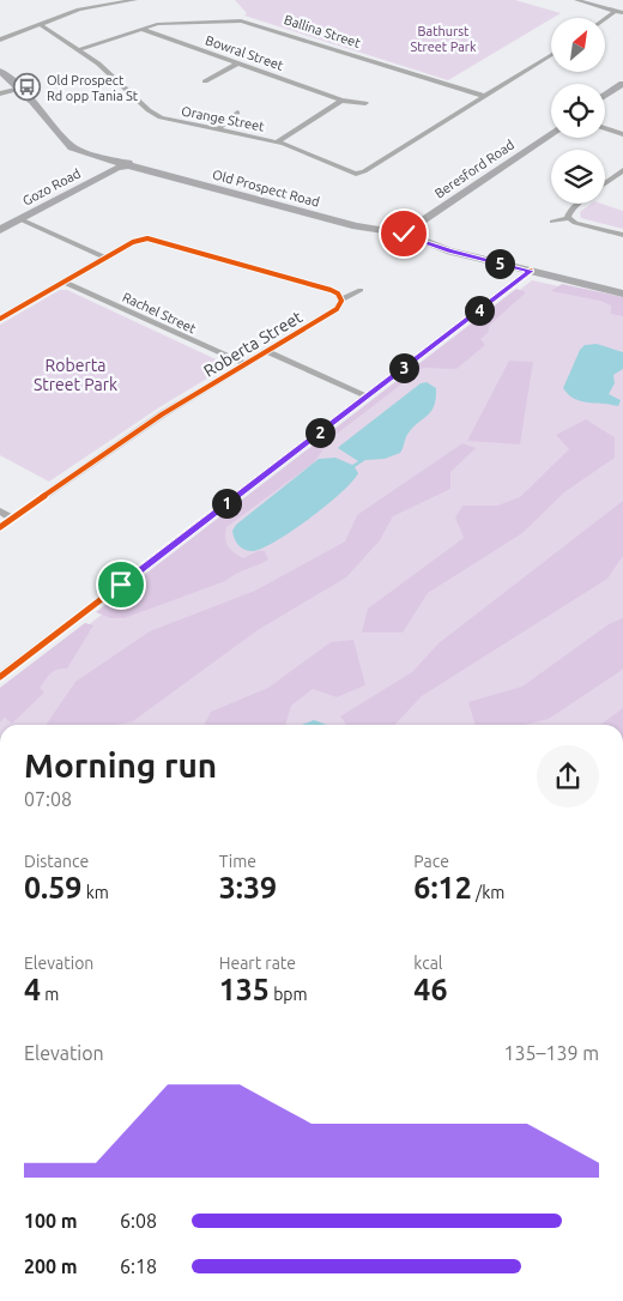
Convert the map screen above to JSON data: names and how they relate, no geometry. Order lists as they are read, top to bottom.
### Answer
{
  "streets": {
    "main road": ["Beresford Road", "Gozo Road", "Old Prospect Road"],
    "street": [
      "Ballina Street",
      "Bowral Street",
      "Orange Street",
      "Rachel Street",
      "Roberta Street"
    ]
  },
  "crossings": [
    ["Ballina Street", "Bowral Street"],
    ["Ballina Street", "Orange Street"],
    ["Beresford Road", "Old Prospect Road"],
    ["Gozo Road", "Old Prospect Road"],
    ["Rachel Street", "Roberta Street"]
  ],
  "parks": ["Bathurst Street Park", "Roberta Street Park"],
  "places": {
    "bus stop": ["Old Prospect Rd opp Tania St"]
  },
  "north": "top right",
  "page": {
    "pins": [
      "5",
      "4",
      "3",
      "2",
      "1"
    ],
    "heading": ["Morning run", "07:08"],
    "stats": [
      ["Distance", "0.59 km"],
      ["Time", "3:39"],
      ["Pace", "6:12 /km"],
      ["Elevation", "4 m"],
      ["Heart rate", "135 bpm"],
      ["kcal", "46"]
    ],
    "chart": ["Elevation", "135–139 m"],
    "list": [
      {
        "name": "100 m",
        "note": "6:08"
      },
      {
        "name": "200 m",
        "note": "6:18"
      }
    ]
  }
}
